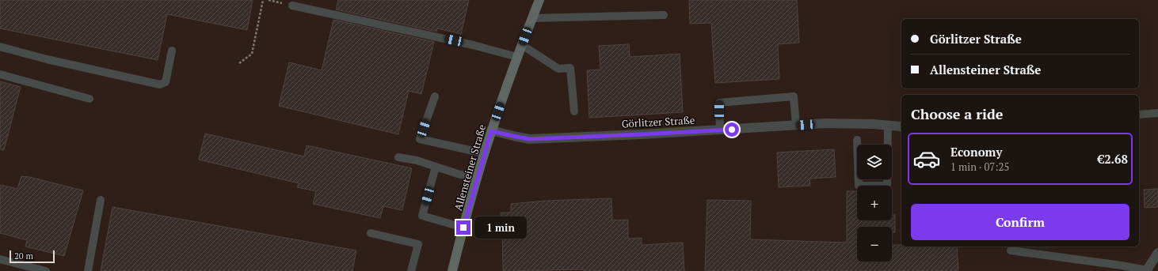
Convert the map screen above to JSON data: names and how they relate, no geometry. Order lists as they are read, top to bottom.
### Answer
{
  "streets": {
    "street": ["Görlitzer Straße", "Allensteiner Straße"]
  },
  "crossings": [
    ["Görlitzer Straße", "Allensteiner Straße"]
  ],
  "scale_bar": "20 m",
  "page": {
    "banner": ["Görlitzer Straße", "Allensteiner Straße"],
    "heading": "Choose a ride",
    "list": [
      {
        "name": "Economy",
        "note": "1 min · 07:25",
        "value": "€2.68"
      }
    ],
    "map_buttons": ["+", "−"],
    "buttons": "Confirm",
    "bubble": "1 min",
    "scale": "20 m"
  }
}
